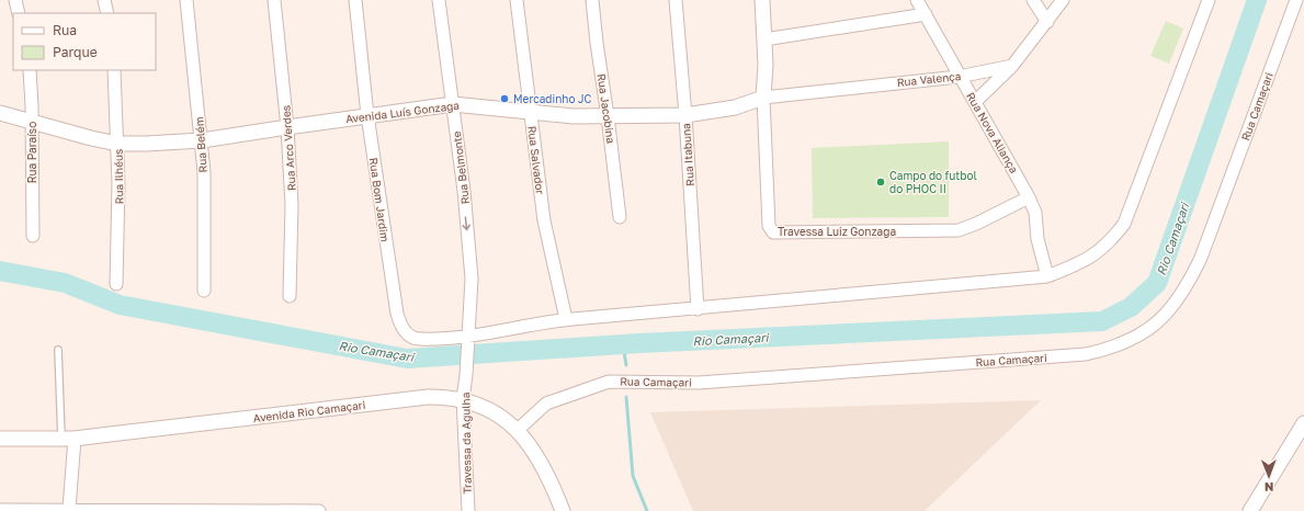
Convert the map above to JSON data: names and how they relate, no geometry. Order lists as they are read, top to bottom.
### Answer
{
  "streets": {
    "street": [
      "Rua Valença",
      "Rua Camaçari",
      "Rua Jacobina",
      "Avenida Luís Gonzaga",
      "Rua Nova Aliança",
      "Rua Belém",
      "Rua Arco Verdes",
      "Rua Paraíso",
      "Rua Itabuna",
      "Rua Salvador",
      "Rua Belmonte",
      "Rua Ilhéus",
      "Rua Bom Jardim",
      "Travessa Luiz Gonzaga",
      "Avenida Rio Camaçari",
      "Travessa da Agulha"
    ]
  },
  "crossings": [
    ["Rua Valença", "Avenida Luís Gonzaga"],
    ["Rua Valença", "Rua Nova Aliança"],
    ["Rua Valença", "Travessa Luiz Gonzaga"],
    ["Rua Camaçari", "Avenida Rio Camaçari"],
    ["Rua Jacobina", "Avenida Luís Gonzaga"],
    ["Avenida Luís Gonzaga", "Rua Belém"],
    ["Avenida Luís Gonzaga", "Rua Arco Verdes"],
    ["Avenida Luís Gonzaga", "Rua Paraíso"],
    ["Avenida Luís Gonzaga", "Rua Itabuna"],
    ["Avenida Luís Gonzaga", "Rua Salvador"],
    ["Avenida Luís Gonzaga", "Rua Belmonte"],
    ["Avenida Luís Gonzaga", "Rua Ilhéus"],
    ["Avenida Luís Gonzaga", "Rua Bom Jardim"],
    ["Avenida Luís Gonzaga", "Travessa Luiz Gonzaga"],
    ["Rua Nova Aliança", "Rua Bom Jardim"],
    ["Rua Nova Aliança", "Travessa Luiz Gonzaga"],
    ["Rua Itabuna", "Rua Bom Jardim"],
    ["Rua Salvador", "Rua Bom Jardim"],
    ["Rua Belmonte", "Rua Bom Jardim"],
    ["Rua Belmonte", "Travessa da Agulha"],
    ["Rua Bom Jardim", "Travessa da Agulha"],
    ["Avenida Rio Camaçari", "Travessa da Agulha"]
  ],
  "one_way": ["Rua Belmonte"],
  "water": ["Rio Camaçari"],
  "places": ["Mercadinho JC", "Campo do futbol do PHOC II"],
  "legend": ["Rua", "Parque"],
  "north": "bottom"
}
